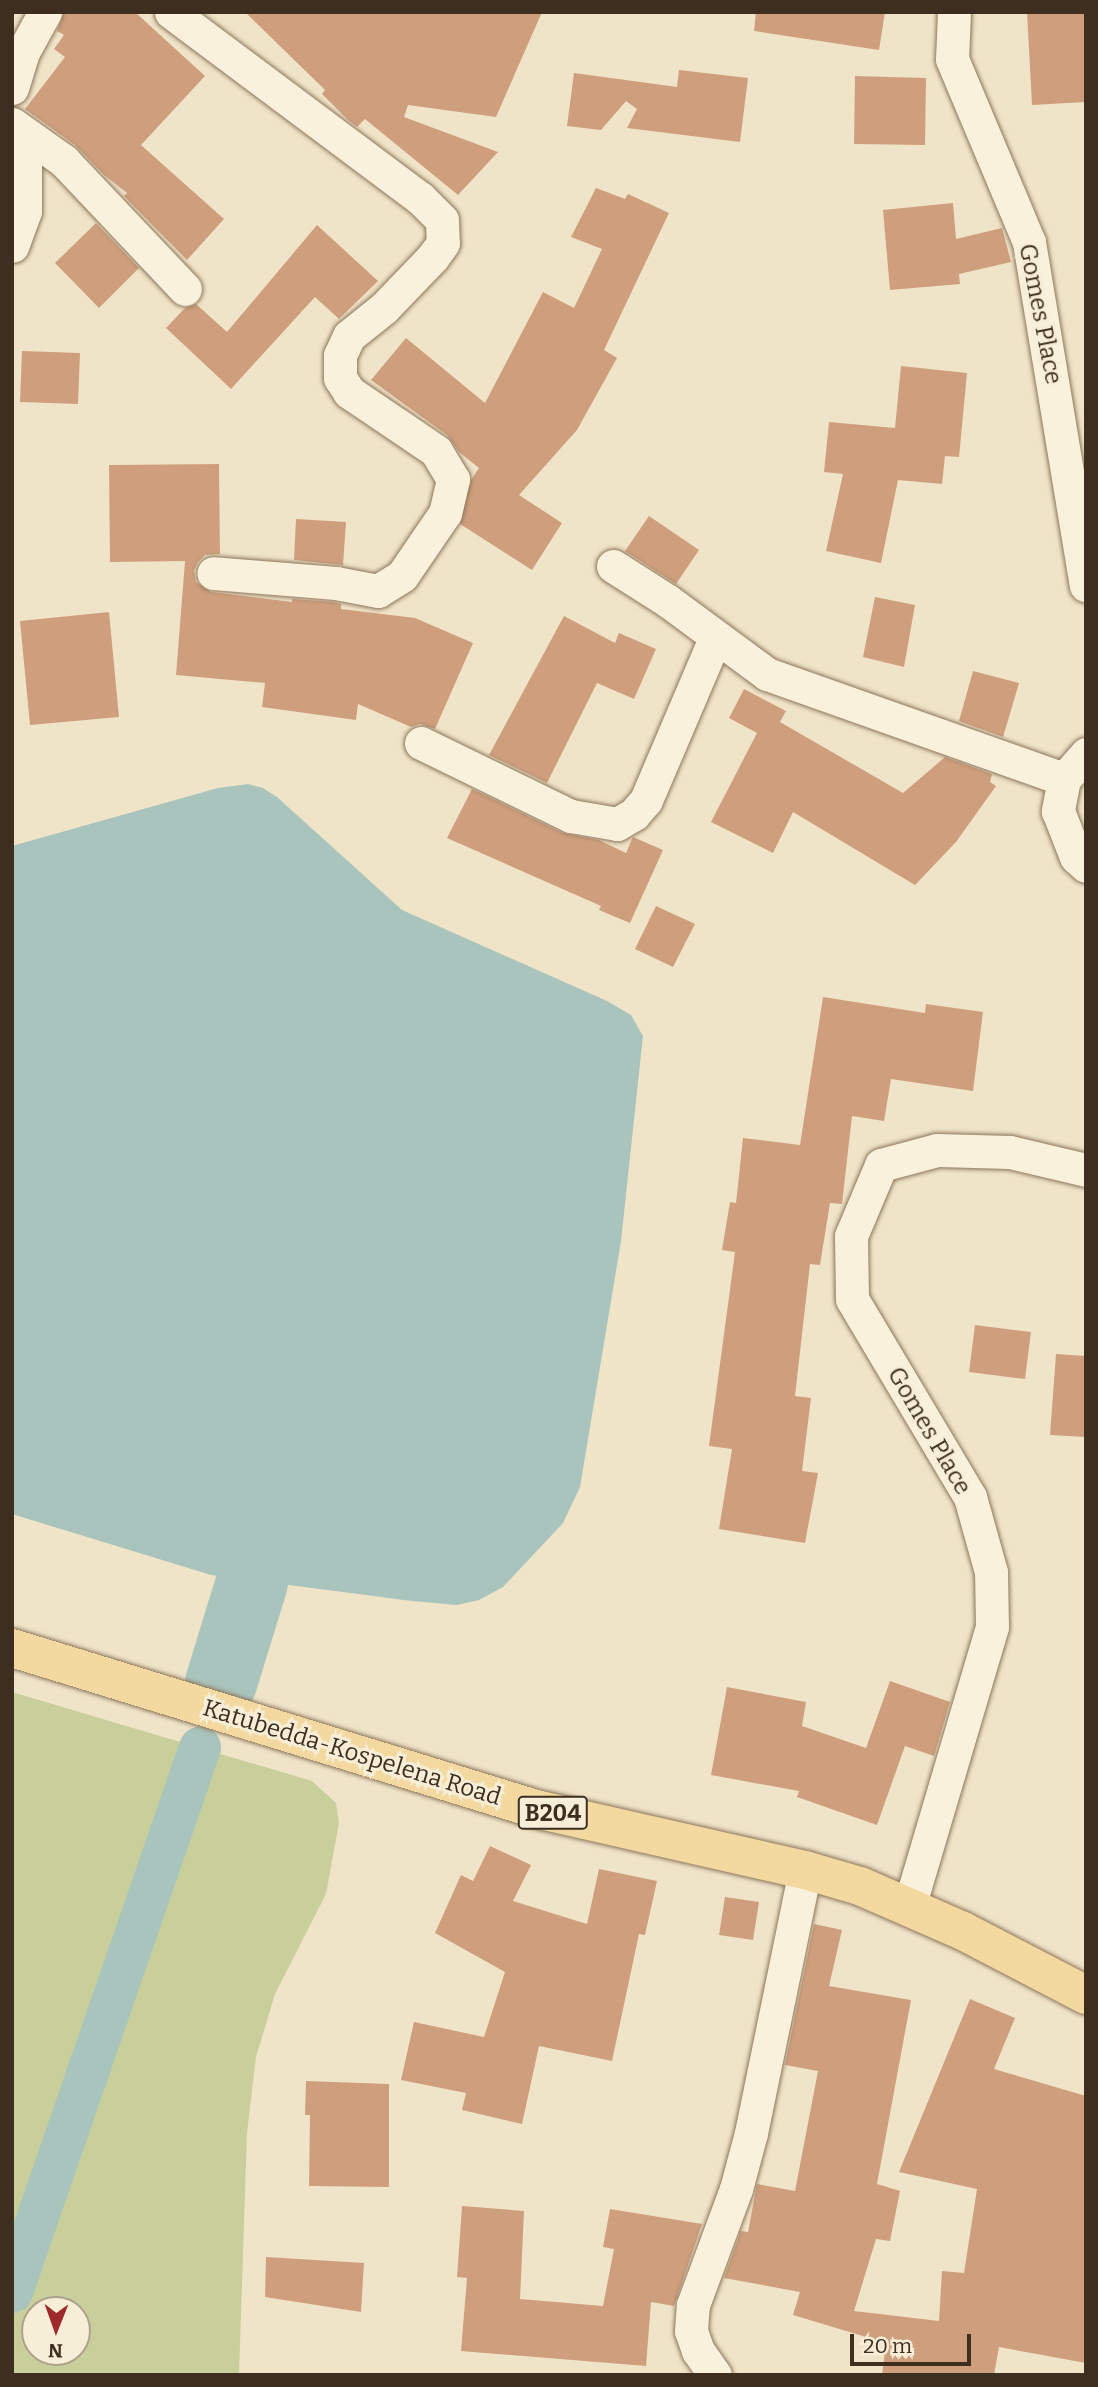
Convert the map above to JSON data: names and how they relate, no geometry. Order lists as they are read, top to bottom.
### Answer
{
  "streets": {
    "main road": ["Katubedda-Kospelena Road", "B204"],
    "street": ["Gomes Place"]
  },
  "crossings": [
    ["Gomes Place", "Katubedda-Kospelena Road"]
  ],
  "scale_bar": "20 m",
  "north": "bottom"
}
